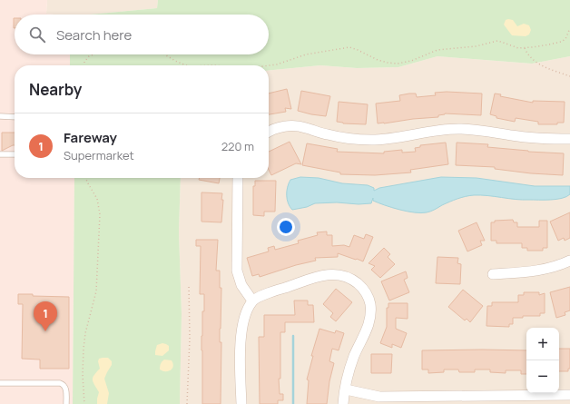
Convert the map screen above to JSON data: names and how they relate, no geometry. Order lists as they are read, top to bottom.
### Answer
{
  "page": {
    "search": "Search here",
    "heading": "Nearby",
    "list": [
      {
        "mark": "1",
        "name": "Fareway",
        "note": "Supermarket",
        "value": "220 m"
      }
    ],
    "pins": "1",
    "map_buttons": ["+", "−"]
  }
}
